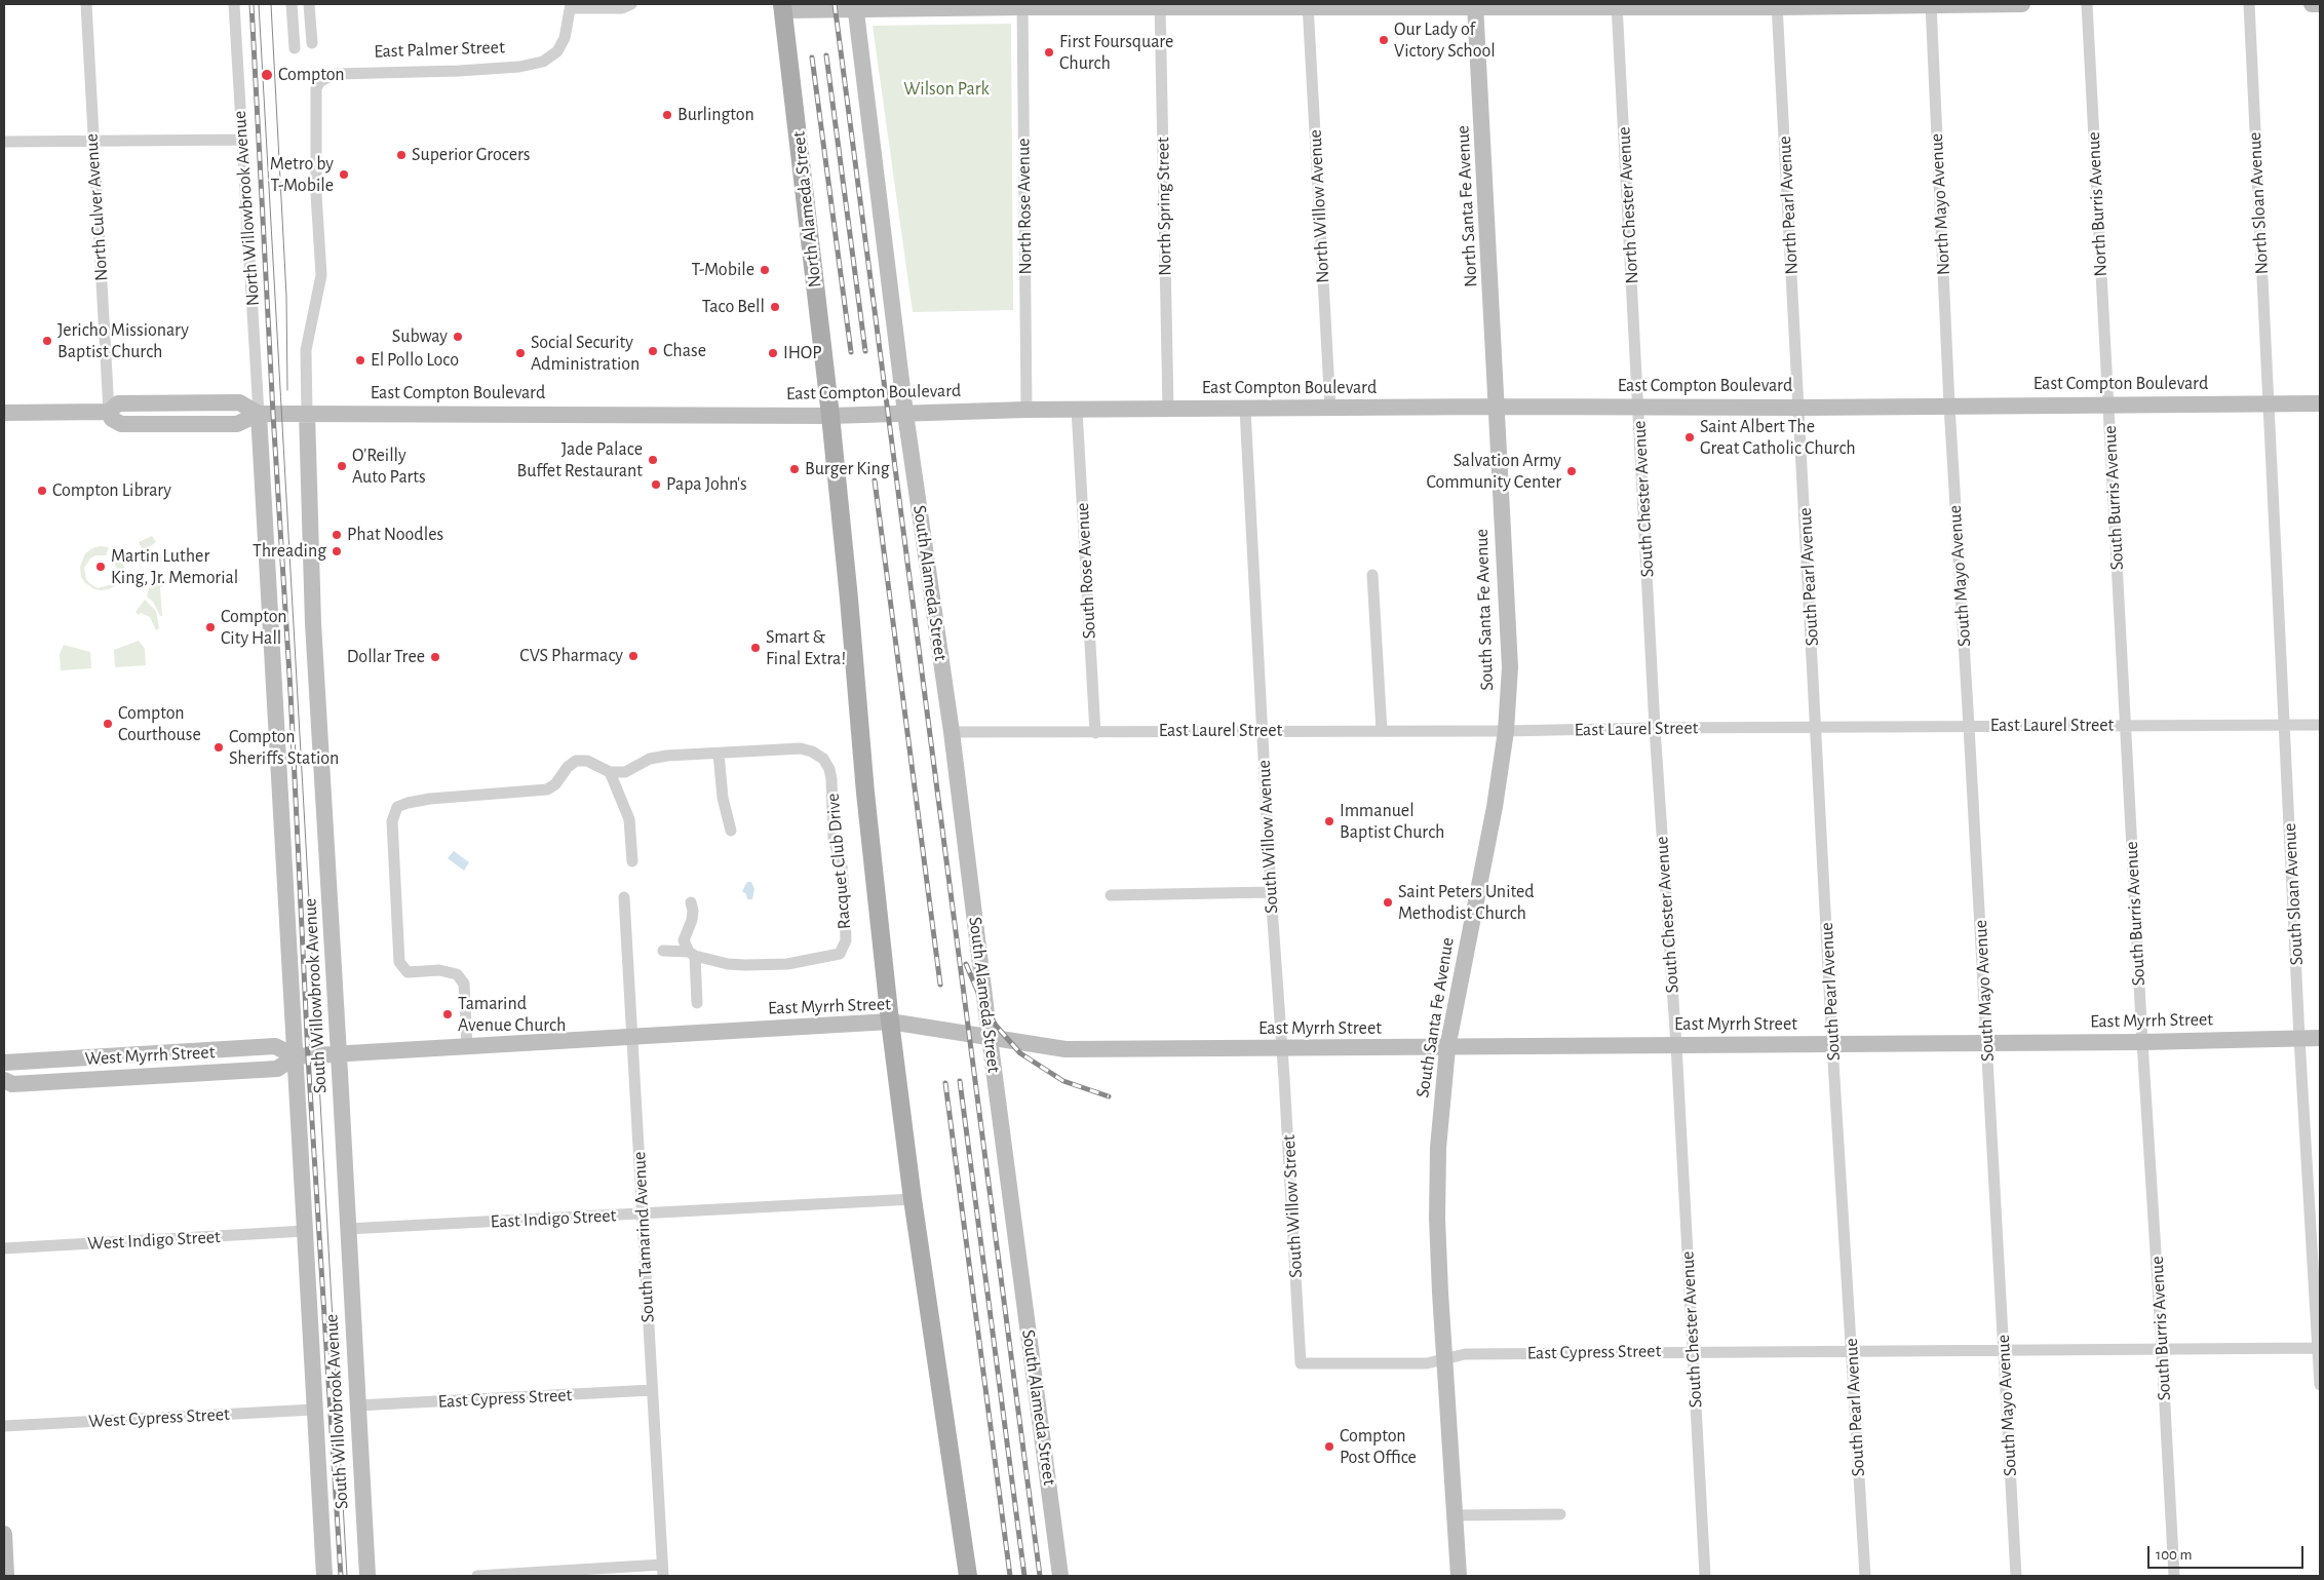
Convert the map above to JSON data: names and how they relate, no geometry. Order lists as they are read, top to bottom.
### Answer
{
  "streets": {
    "main road": ["North Alameda Street"],
    "street": [
      "East Palmer Street",
      "North Sloan Avenue",
      "North Mayo Avenue",
      "North Burris Avenue",
      "North Chester Avenue",
      "North Pearl Avenue",
      "North Rose Avenue",
      "North Spring Street",
      "North Willow Avenue",
      "North Santa Fe Avenue",
      "North Culver Avenue",
      "North Willowbrook Avenue",
      "East Compton Boulevard",
      "South Burris Avenue",
      "South Chester Avenue",
      "South Rose Avenue",
      "South Mayo Avenue",
      "South Pearl Avenue",
      "South Alameda Street",
      "South Santa Fe Avenue",
      "East Laurel Street",
      "South Willow Avenue",
      "Racquet Club Drive",
      "South Sloan Avenue",
      "South Willowbrook Avenue",
      "East Myrrh Street",
      "West Myrrh Street",
      "South Willow Street",
      "East Indigo Street",
      "South Tamarind Avenue",
      "West Indigo Street",
      "East Cypress Street",
      "West Cypress Street"
    ]
  },
  "crossings": [
    ["East Palmer Street", "East Compton Boulevard"],
    ["East Palmer Street", "South Willowbrook Avenue"],
    ["North Sloan Avenue", "East Compton Boulevard"],
    ["North Sloan Avenue", "South Sloan Avenue"],
    ["North Mayo Avenue", "East Compton Boulevard"],
    ["North Mayo Avenue", "South Mayo Avenue"],
    ["North Burris Avenue", "East Compton Boulevard"],
    ["North Burris Avenue", "South Burris Avenue"],
    ["North Chester Avenue", "East Compton Boulevard"],
    ["North Chester Avenue", "South Chester Avenue"],
    ["North Pearl Avenue", "East Compton Boulevard"],
    ["North Pearl Avenue", "South Pearl Avenue"],
    ["North Rose Avenue", "East Compton Boulevard"],
    ["North Spring Street", "East Compton Boulevard"],
    ["North Willow Avenue", "East Compton Boulevard"],
    ["North Santa Fe Avenue", "East Compton Boulevard"],
    ["North Santa Fe Avenue", "South Santa Fe Avenue"],
    ["North Willowbrook Avenue", "East Compton Boulevard"],
    ["North Willowbrook Avenue", "South Willowbrook Avenue"],
    ["North Alameda Street", "East Compton Boulevard"],
    ["East Compton Boulevard", "South Burris Avenue"],
    ["East Compton Boulevard", "South Chester Avenue"],
    ["East Compton Boulevard", "South Rose Avenue"],
    ["East Compton Boulevard", "South Mayo Avenue"],
    ["East Compton Boulevard", "South Pearl Avenue"],
    ["East Compton Boulevard", "South Alameda Street"],
    ["East Compton Boulevard", "South Santa Fe Avenue"],
    ["East Compton Boulevard", "South Willow Avenue"],
    ["East Compton Boulevard", "South Sloan Avenue"],
    ["East Compton Boulevard", "South Willowbrook Avenue"],
    ["South Burris Avenue", "East Laurel Street"],
    ["South Burris Avenue", "East Myrrh Street"],
    ["South Burris Avenue", "East Cypress Street"],
    ["South Chester Avenue", "East Laurel Street"],
    ["South Chester Avenue", "East Myrrh Street"],
    ["South Chester Avenue", "East Cypress Street"],
    ["South Rose Avenue", "East Laurel Street"],
    ["South Mayo Avenue", "East Laurel Street"],
    ["South Mayo Avenue", "East Myrrh Street"],
    ["South Mayo Avenue", "East Cypress Street"],
    ["South Pearl Avenue", "East Laurel Street"],
    ["South Pearl Avenue", "East Myrrh Street"],
    ["South Pearl Avenue", "East Cypress Street"],
    ["South Alameda Street", "East Laurel Street"],
    ["South Alameda Street", "East Myrrh Street"],
    ["South Santa Fe Avenue", "East Laurel Street"],
    ["South Santa Fe Avenue", "East Myrrh Street"],
    ["South Santa Fe Avenue", "East Cypress Street"],
    ["East Laurel Street", "South Willow Avenue"],
    ["East Laurel Street", "South Sloan Avenue"],
    ["South Willow Avenue", "East Myrrh Street"],
    ["South Willow Avenue", "South Willow Street"],
    ["South Sloan Avenue", "East Myrrh Street"],
    ["South Sloan Avenue", "East Cypress Street"],
    ["South Willowbrook Avenue", "East Myrrh Street"],
    ["South Willowbrook Avenue", "West Myrrh Street"],
    ["South Willowbrook Avenue", "East Indigo Street"],
    ["South Willowbrook Avenue", "West Indigo Street"],
    ["South Willowbrook Avenue", "East Cypress Street"],
    ["South Willowbrook Avenue", "West Cypress Street"],
    ["East Myrrh Street", "West Myrrh Street"],
    ["East Myrrh Street", "South Willow Street"],
    ["East Myrrh Street", "South Tamarind Avenue"],
    ["South Willow Street", "East Cypress Street"],
    ["East Indigo Street", "South Tamarind Avenue"],
    ["South Tamarind Avenue", "East Cypress Street"]
  ],
  "parks": ["Wilson Park"],
  "places": [
    "Our Lady of Victory School",
    "First Foursquare Church",
    "Compton",
    "Burlington",
    "Superior Grocers",
    "Metro by T-Mobile",
    "T-Mobile",
    "Taco Bell",
    "Subway",
    "Jericho Missionary Baptist Church",
    "Chase",
    "Social Security Administration",
    "IHOP",
    "El Pollo Loco",
    "Saint Albert The Great Catholic Church",
    "Jade Palace Buffet Restaurant",
    "O'Reilly Auto Parts",
    "Burger King",
    "Salvation Army Community Center",
    "Papa John's",
    "Compton Library",
    "Phat Noodles",
    "Threading",
    "Martin Luther King, Jr. Memorial",
    "Compton City Hall",
    "Smart & Final Extra!",
    "CVS Pharmacy",
    "Dollar Tree",
    "Compton Courthouse",
    "Compton Sheriffs Station",
    "Immanuel Baptist Church",
    "Saint Peters United Methodist Church",
    "Tamarind Avenue Church",
    "Compton Post Office"
  ],
  "scale_bar": "100 m"
}
